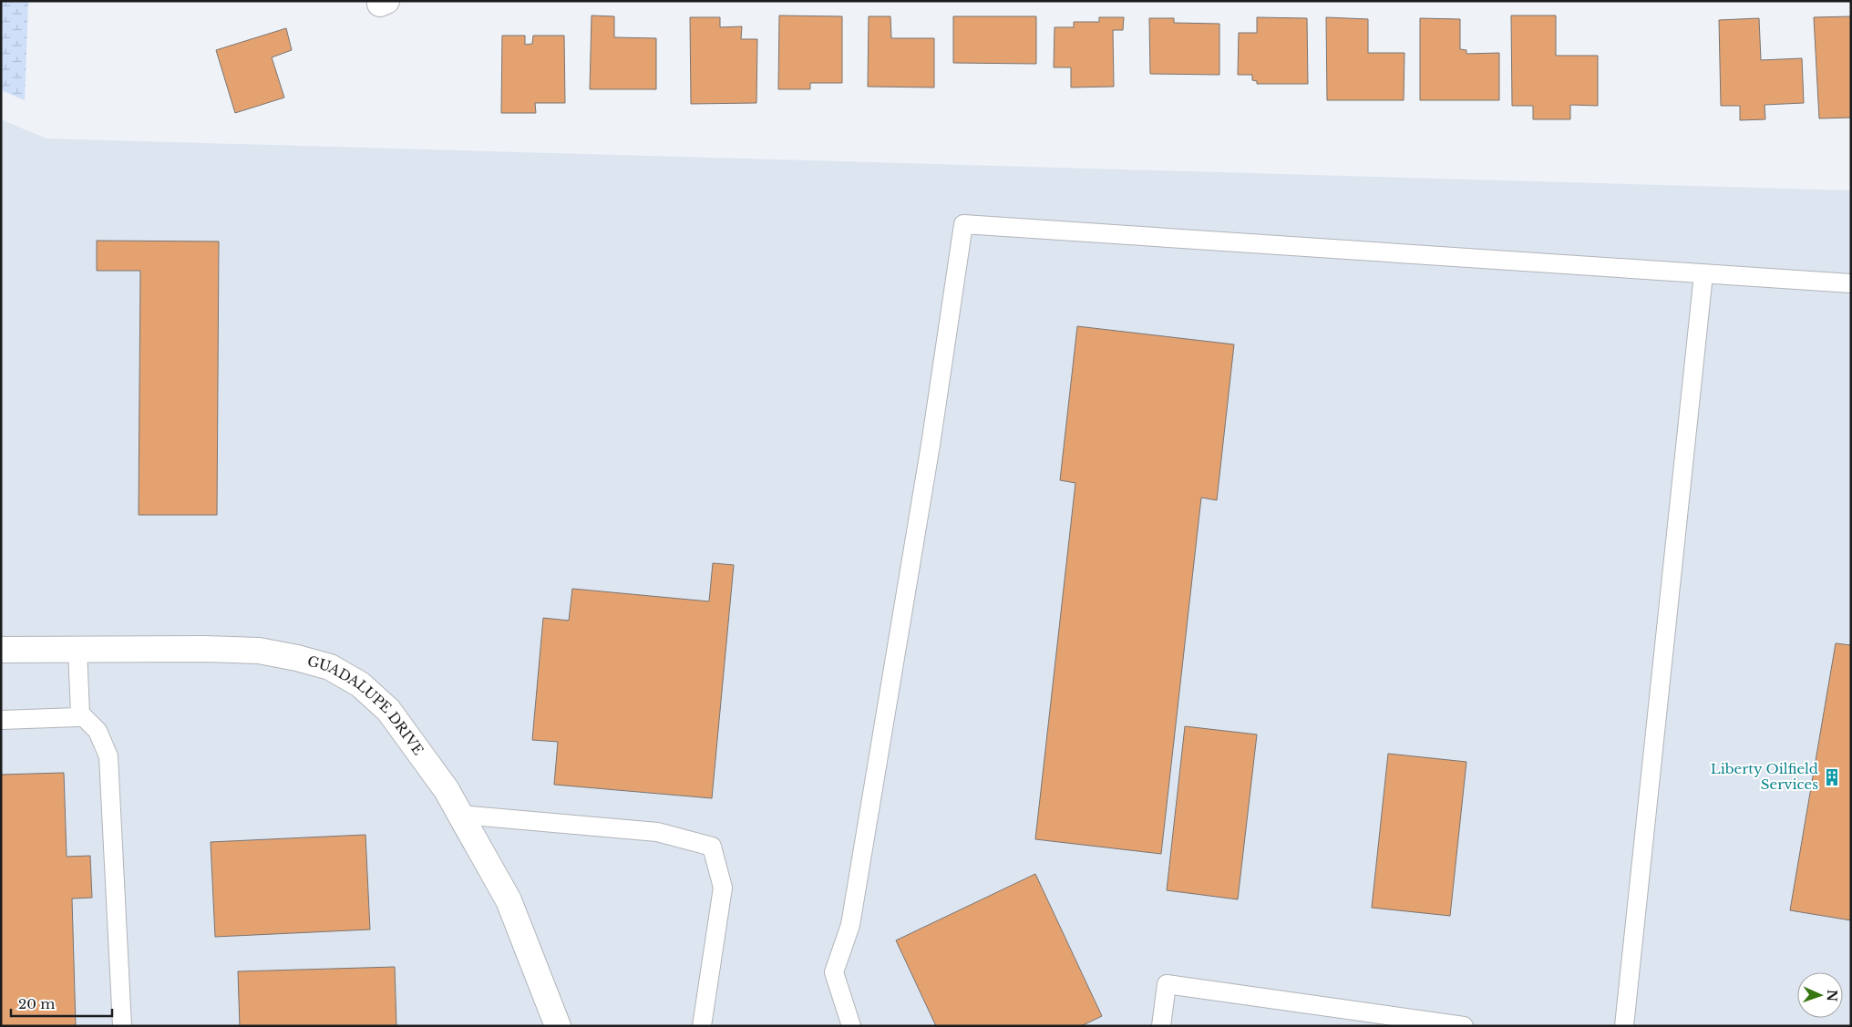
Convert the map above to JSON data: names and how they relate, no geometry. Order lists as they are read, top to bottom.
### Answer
{
  "streets": {
    "street": ["GUADALUPE DRIVE"]
  },
  "places": {
    "building": ["Liberty Oilfield Services"]
  },
  "scale_bar": "20 m",
  "north": "right"
}
